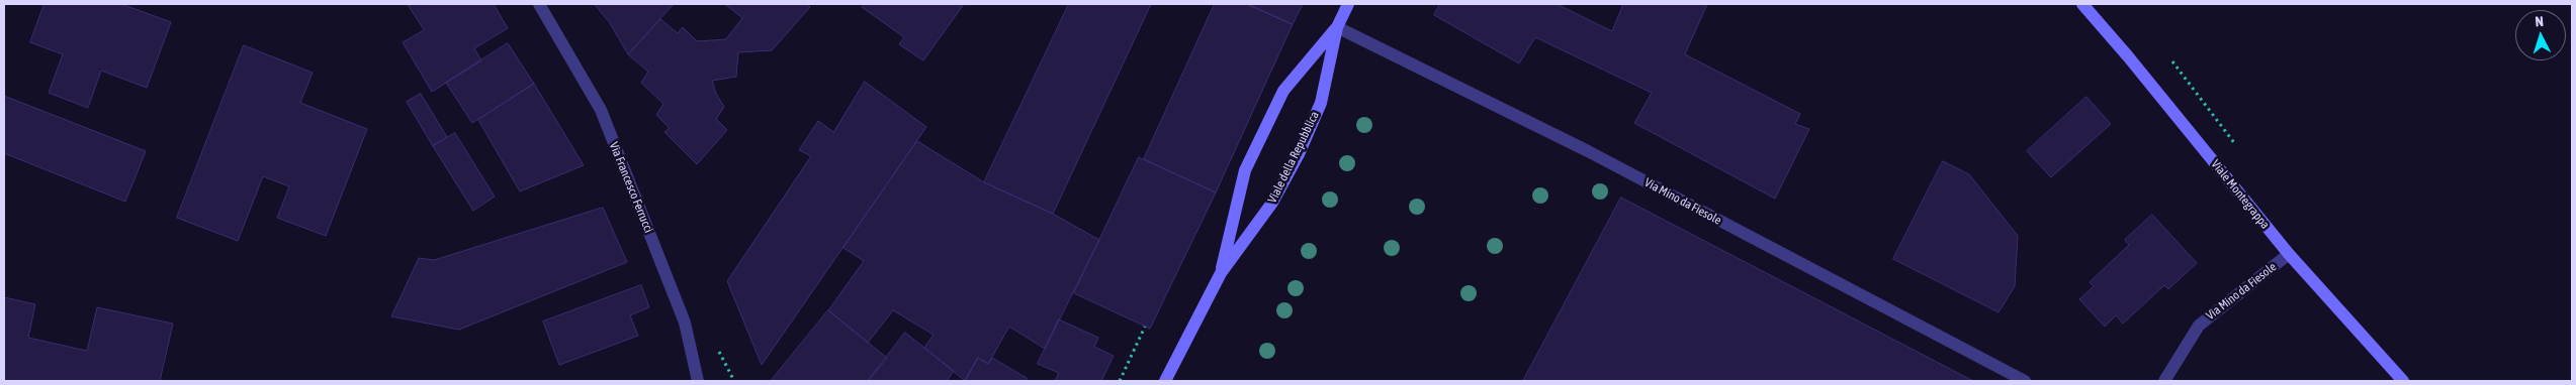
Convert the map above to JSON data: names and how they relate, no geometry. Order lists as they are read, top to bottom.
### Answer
{
  "streets": {
    "main road": ["Viale della Repubblica", "Viale Montegrappa"],
    "street": ["Via Francesco Ferrucci", "Via Mino da Fiesole"]
  },
  "crossings": [
    ["Viale della Repubblica", "Via Mino da Fiesole"],
    ["Viale Montegrappa", "Via Mino da Fiesole"]
  ],
  "north": "top"
}
